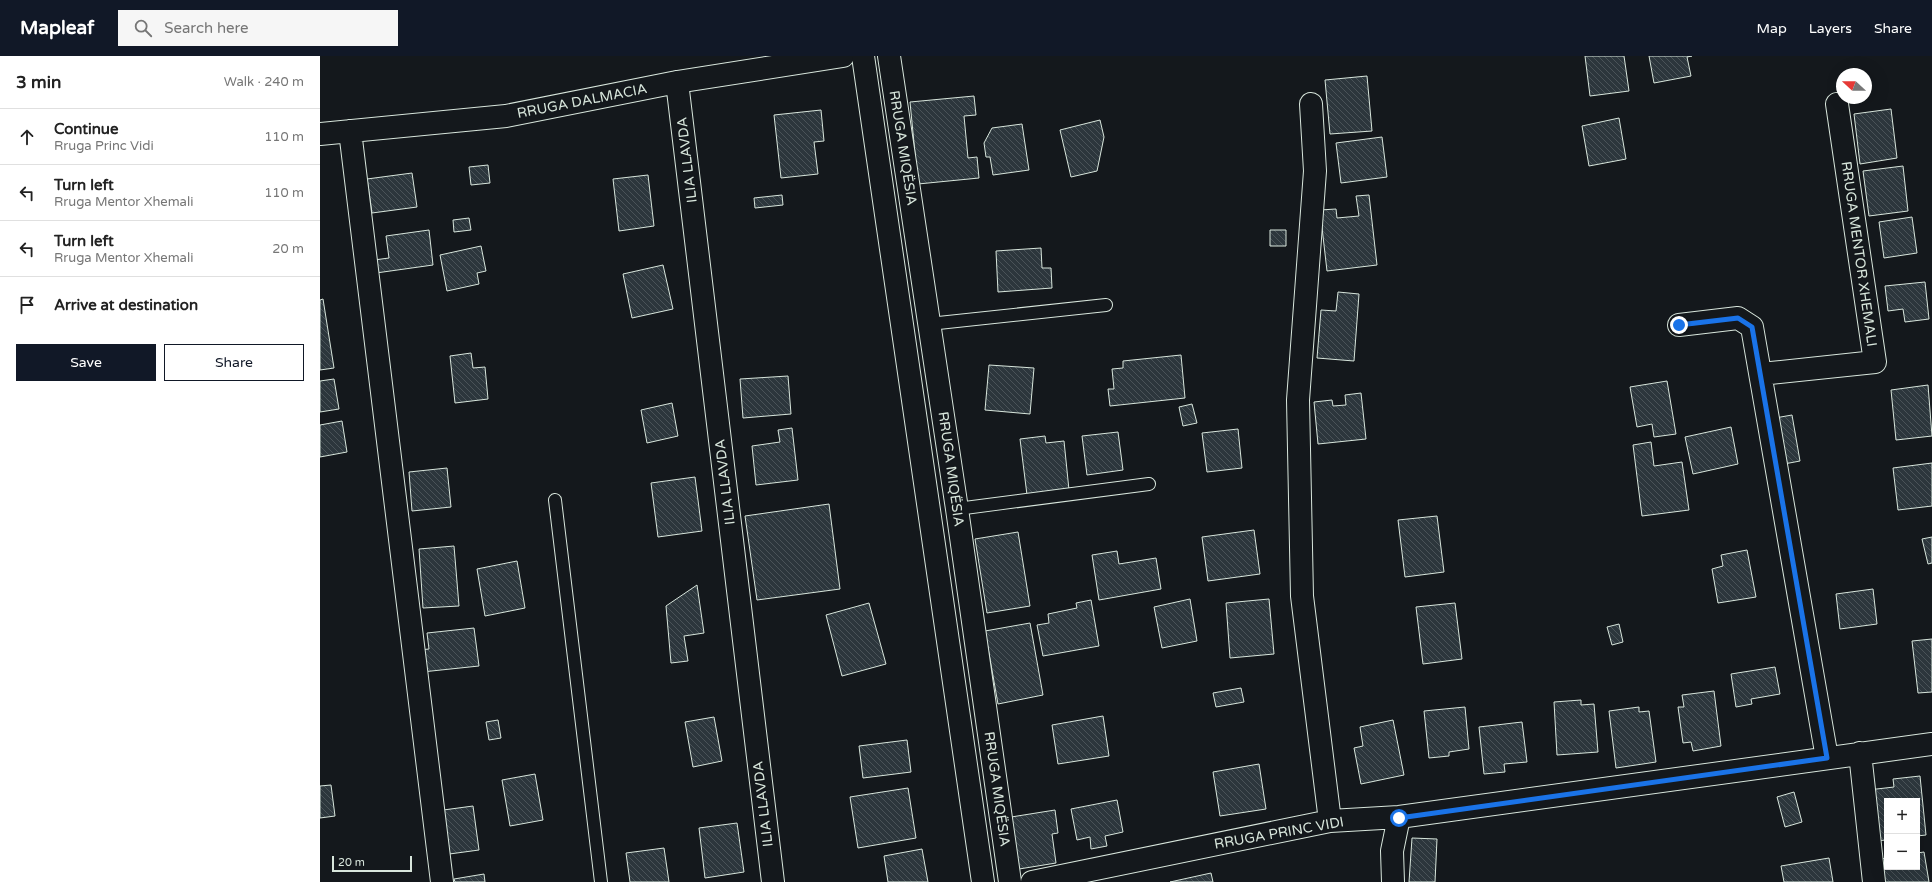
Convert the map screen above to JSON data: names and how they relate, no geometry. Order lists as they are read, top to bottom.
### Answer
{
  "streets": {
    "street": [
      "RRUGA DALMACIA",
      "RRUGA MIQËSIA",
      "ILIA LLAVDA",
      "RRUGA MENTOR XHEMALI",
      "RRUGA PRINC VIDI"
    ]
  },
  "crossings": [
    ["RRUGA DALMACIA", "ILIA LLAVDA"]
  ],
  "scale_bar": "20 m",
  "north": "left",
  "page": {
    "header": "Mapleaf",
    "search": "Search here",
    "nav": ["Map", "Layers", "Share"],
    "heading": ["3 min", "Walk · 240 m"],
    "list": [
      ["Continue", "Rruga Princ Vidi", "110 m"],
      ["Turn left", "Rruga Mentor Xhemali", "110 m"],
      ["Turn left", "Rruga Mentor Xhemali", "20 m"],
      "Arrive at destination"
    ],
    "buttons": ["Save", "Share"],
    "map_buttons": ["+", "−"],
    "scale": "20 m"
  }
}
